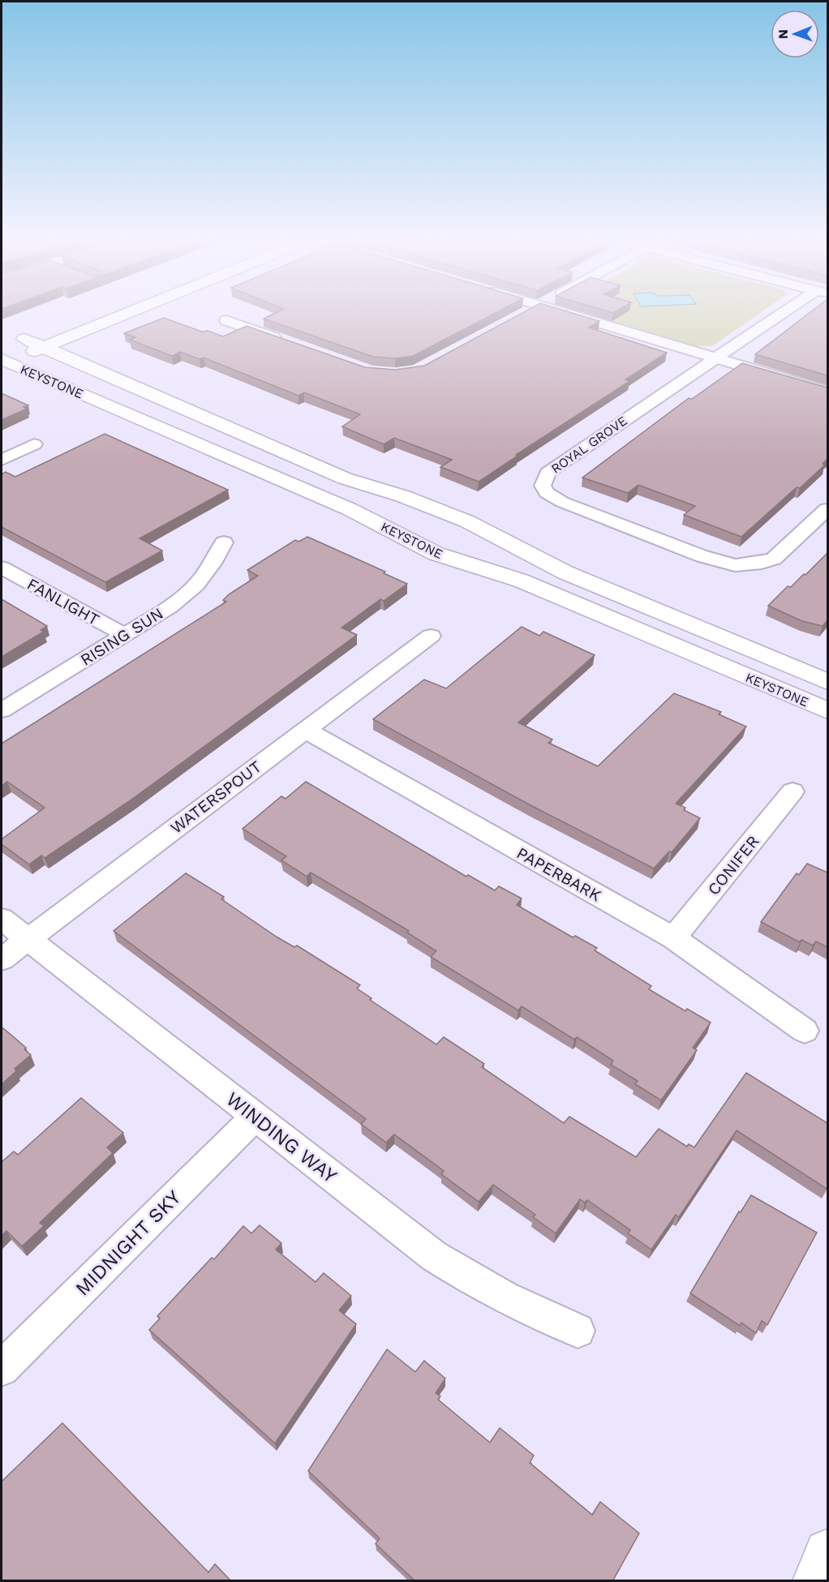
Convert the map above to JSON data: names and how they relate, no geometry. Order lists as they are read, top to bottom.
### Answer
{
  "streets": {
    "street": [
      "KEYSTONE",
      "ROYAL GROVE",
      "FANLIGHT",
      "RISING SUN",
      "WATERSPOUT",
      "CONIFER",
      "PAPERBARK",
      "WINDING WAY",
      "MIDNIGHT SKY"
    ]
  },
  "crossings": [
    ["FANLIGHT", "RISING SUN"],
    ["WATERSPOUT", "PAPERBARK"],
    ["WATERSPOUT", "WINDING WAY"],
    ["CONIFER", "PAPERBARK"],
    ["WINDING WAY", "MIDNIGHT SKY"]
  ],
  "north": "left"
}
